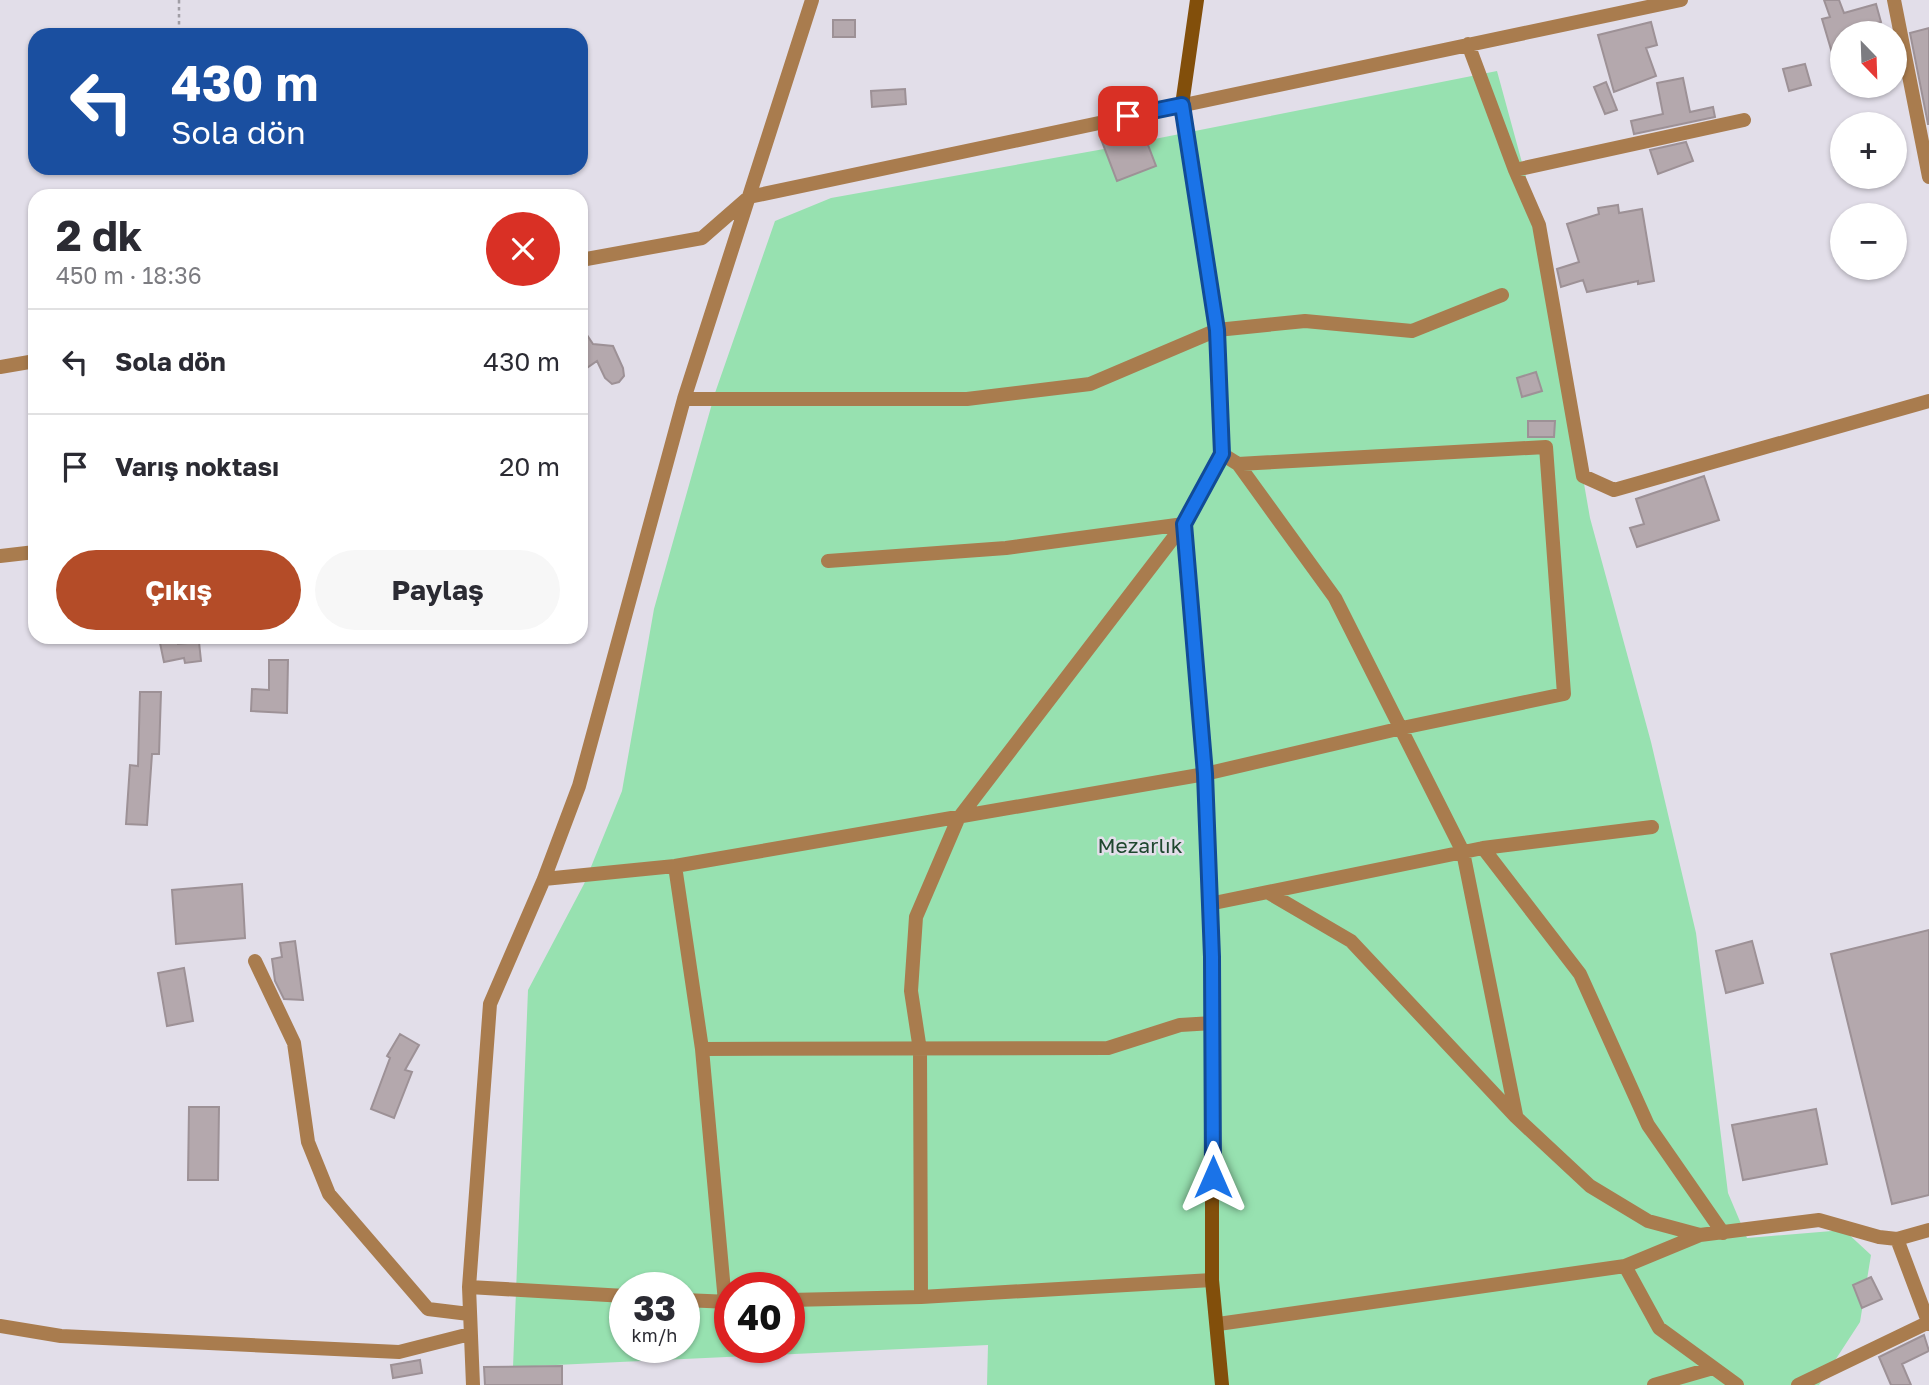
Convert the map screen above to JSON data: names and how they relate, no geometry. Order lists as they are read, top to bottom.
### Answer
{
  "parks": ["Mezarlık"],
  "north": "bottom right",
  "page": {
    "map_buttons": ["+", "−"],
    "turn": ["430 m", "Sola dön"],
    "heading": ["2 dk", "450 m · 18:36"],
    "list": [
      {
        "name": "Sola dön",
        "value": "430 m"
      },
      {
        "name": "Varış noktası",
        "value": "20 m"
      }
    ],
    "buttons": ["Çıkış", "Paylaş"],
    "speed": "33 km/h",
    "limit": "40"
  }
}
